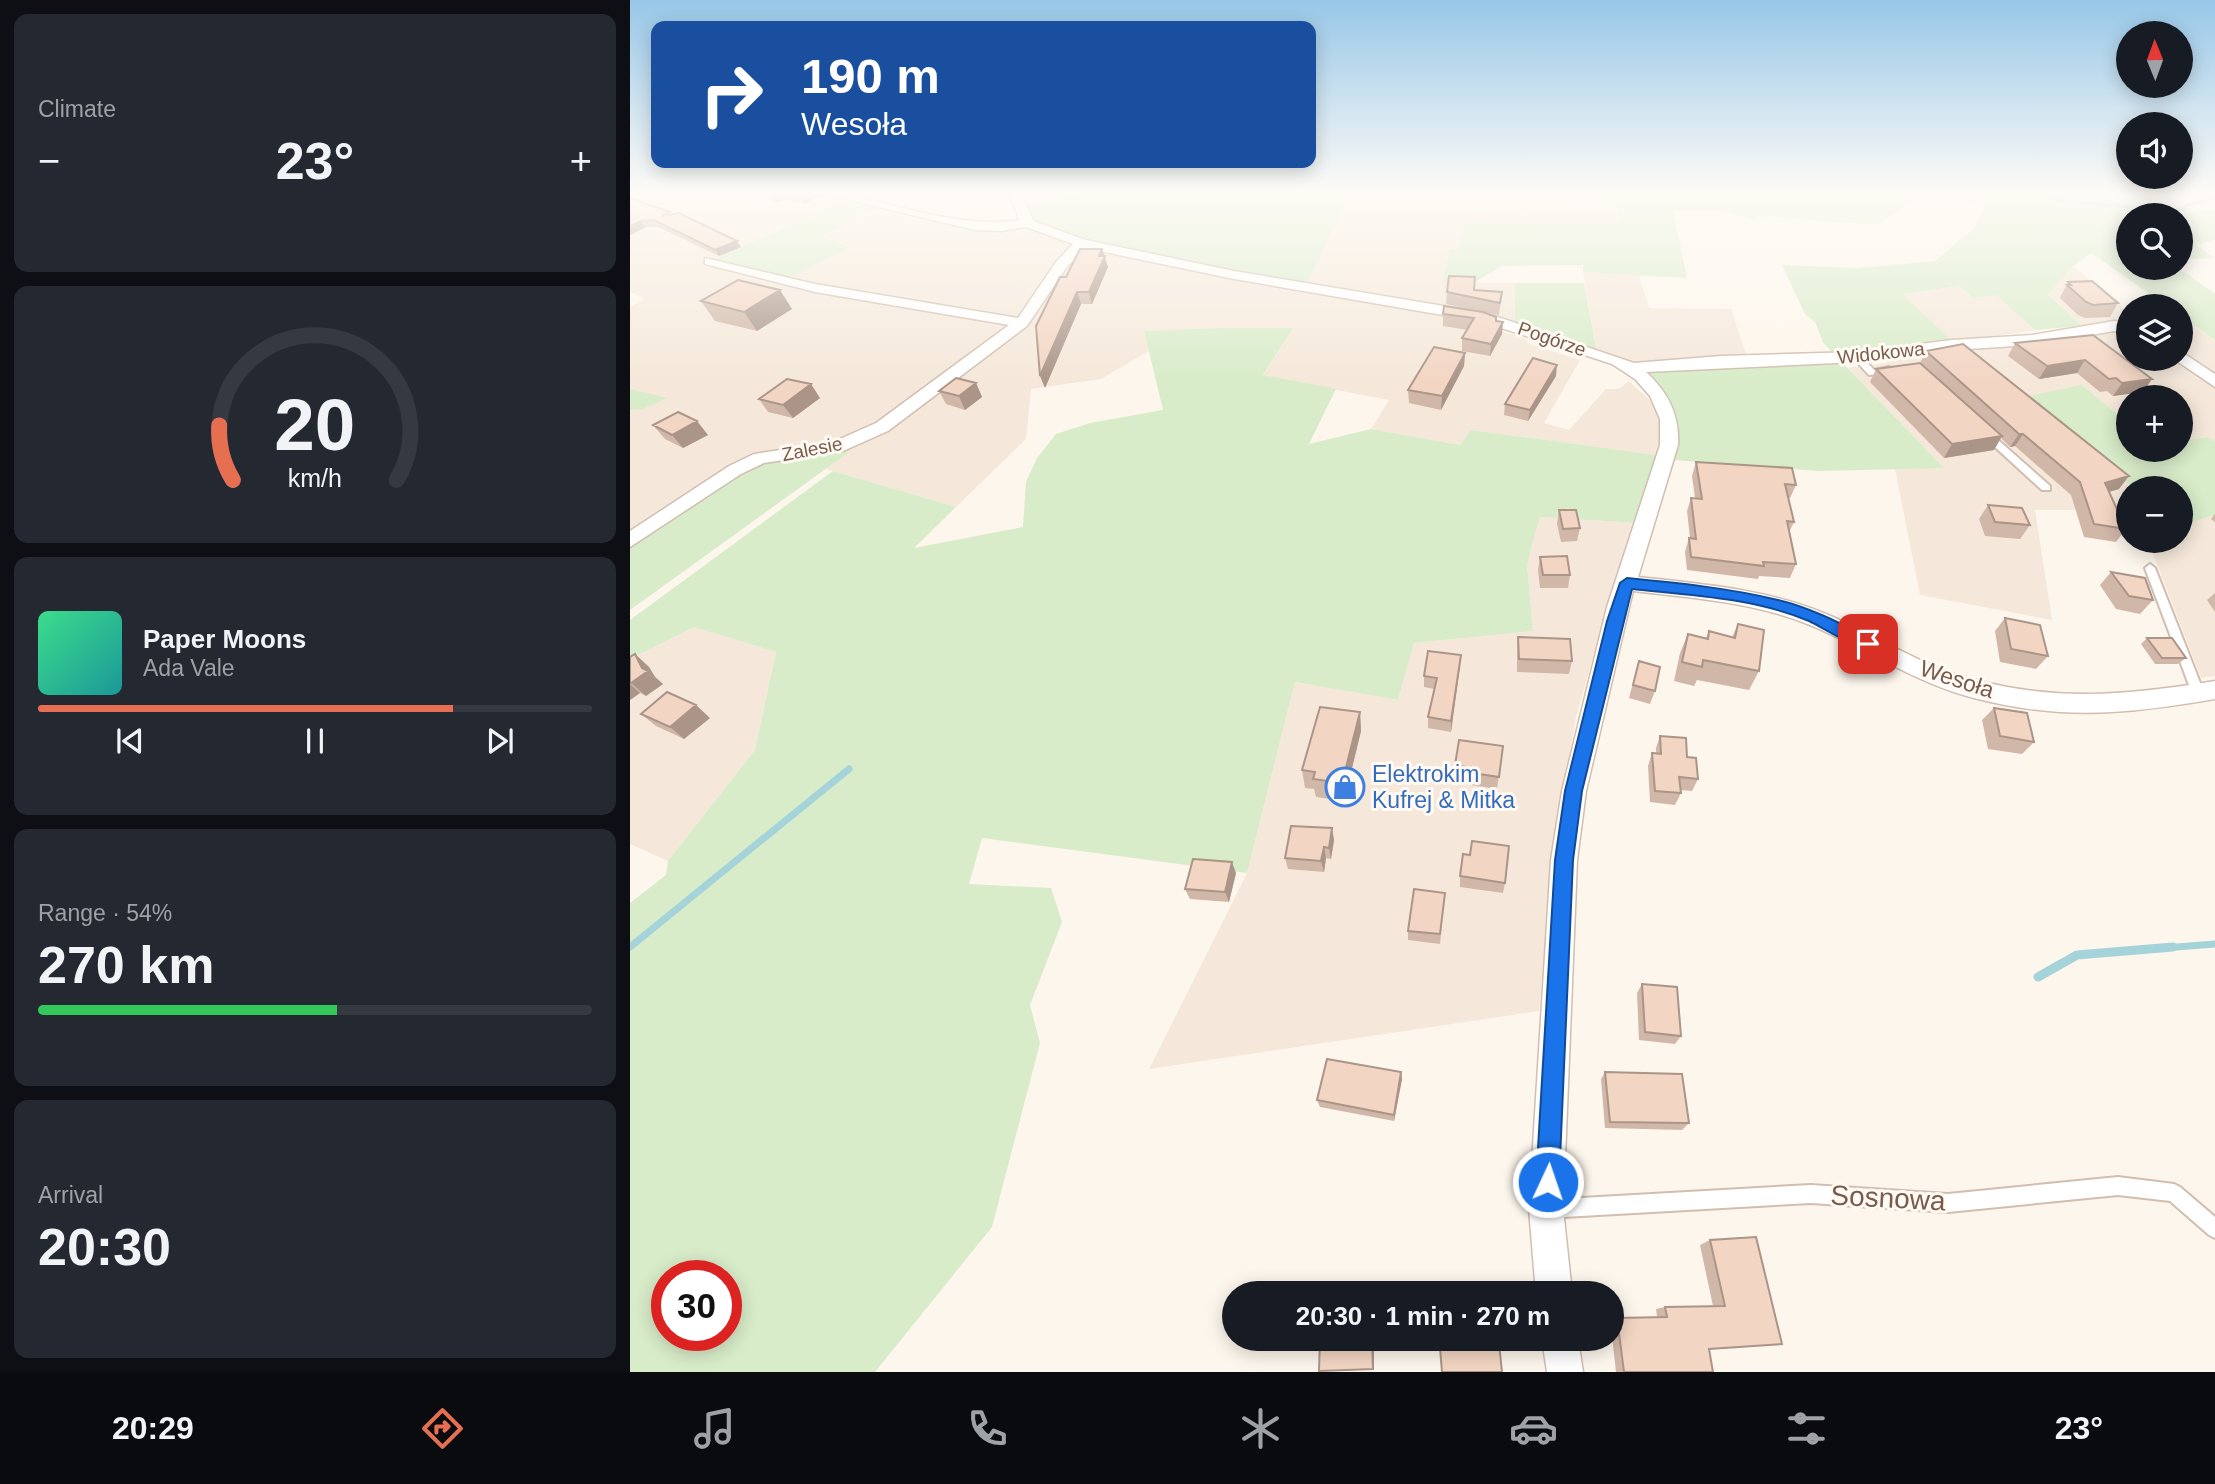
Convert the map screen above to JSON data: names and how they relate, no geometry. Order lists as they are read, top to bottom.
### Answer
{
  "streets": {
    "street": [
      "Pogórze",
      "Widokowa",
      "Zalesie",
      "Wesoła"
    ],
    "lane": ["Sosnowa"]
  },
  "crossings": [
    ["Pogórze", "Widokowa"],
    ["Pogórze", "Wesoła"]
  ],
  "places": {
    "shop": ["Elektrokim Kufrej & Mitka"]
  },
  "north": "top",
  "page": {
    "tile": [
      "Climate",
      ["Range · 54%", "270 km"],
      ["Arrival", "20:30"]
    ],
    "map_buttons": ["+", "−"],
    "turn": ["190 m", "Wesoła"],
    "heat": ["−", "23°", "+"],
    "song": ["Paper Moons", "Ada Vale"],
    "limit": "30",
    "trip": "20:30 · 1 min · 270 m",
    "tabs": ["20:29", "23°"],
    "gauge": ["20", "km/h"]
  }
}
